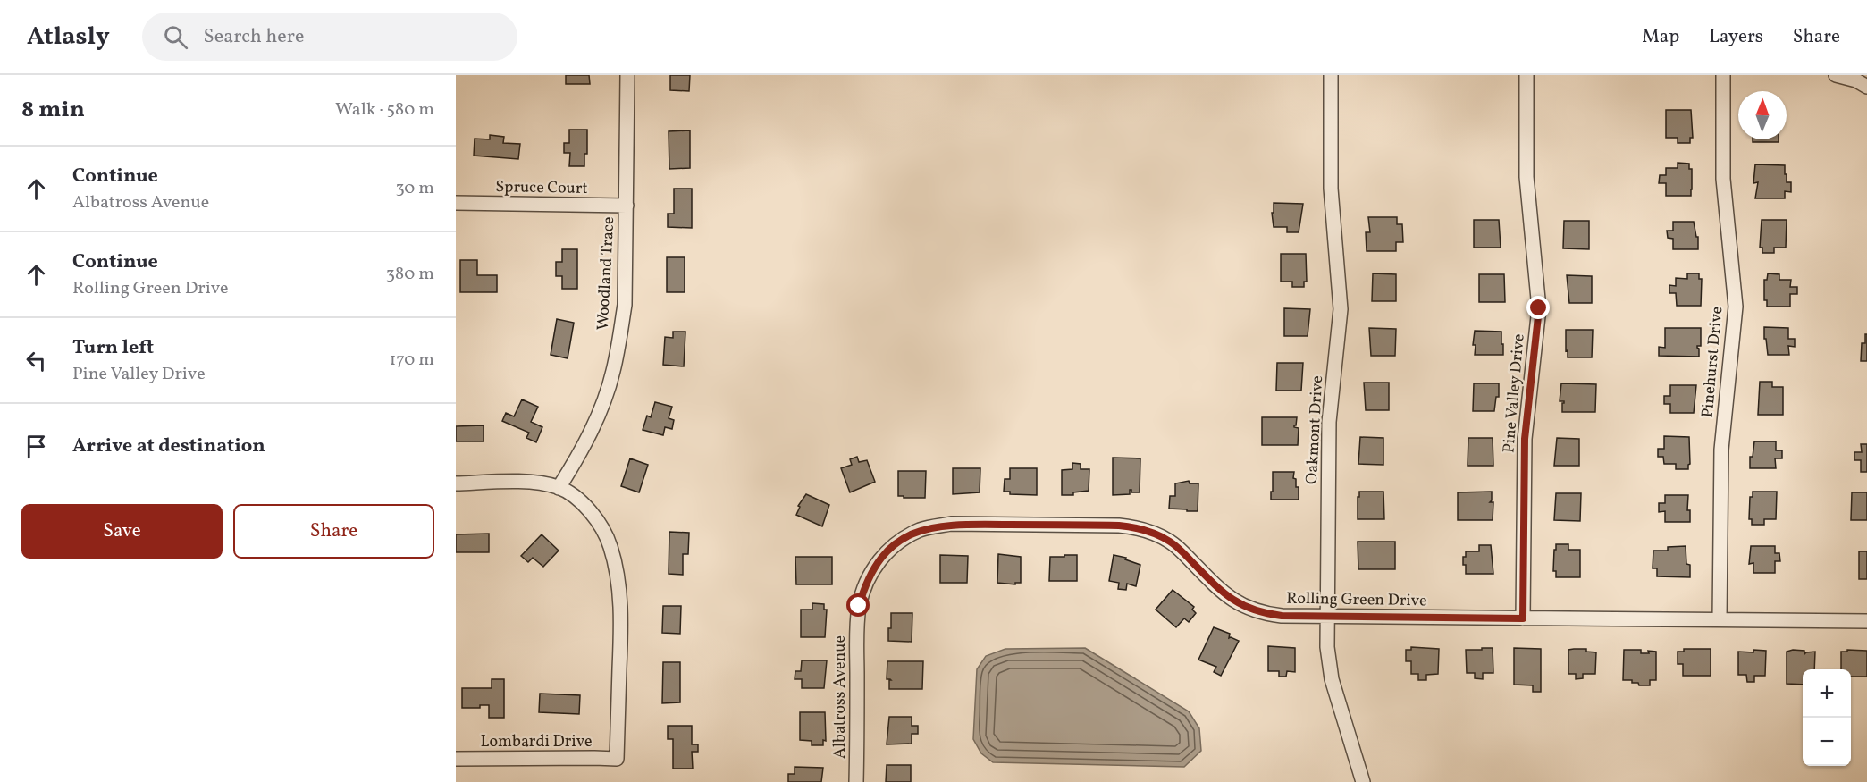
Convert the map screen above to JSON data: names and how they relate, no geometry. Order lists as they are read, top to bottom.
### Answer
{
  "streets": {
    "street": [
      "Spruce Court",
      "Woodland Trace",
      "Pinehurst Drive",
      "Pine Valley Drive",
      "Oakmont Drive",
      "Rolling Green Drive",
      "Albatross Avenue",
      "Lombardi Drive"
    ]
  },
  "crossings": [
    ["Spruce Court", "Woodland Trace"],
    ["Woodland Trace", "Lombardi Drive"],
    ["Pinehurst Drive", "Rolling Green Drive"],
    ["Pine Valley Drive", "Rolling Green Drive"],
    ["Oakmont Drive", "Rolling Green Drive"],
    ["Rolling Green Drive", "Albatross Avenue"]
  ],
  "north": "top",
  "page": {
    "header": "Atlasly",
    "search": "Search here",
    "nav": ["Map", "Layers", "Share"],
    "heading": ["8 min", "Walk · 580 m"],
    "list": [
      ["Continue", "Albatross Avenue", "30 m"],
      ["Continue", "Rolling Green Drive", "380 m"],
      ["Turn left", "Pine Valley Drive", "170 m"],
      "Arrive at destination"
    ],
    "buttons": ["Save", "Share"],
    "map_buttons": ["+", "−"]
  }
}
